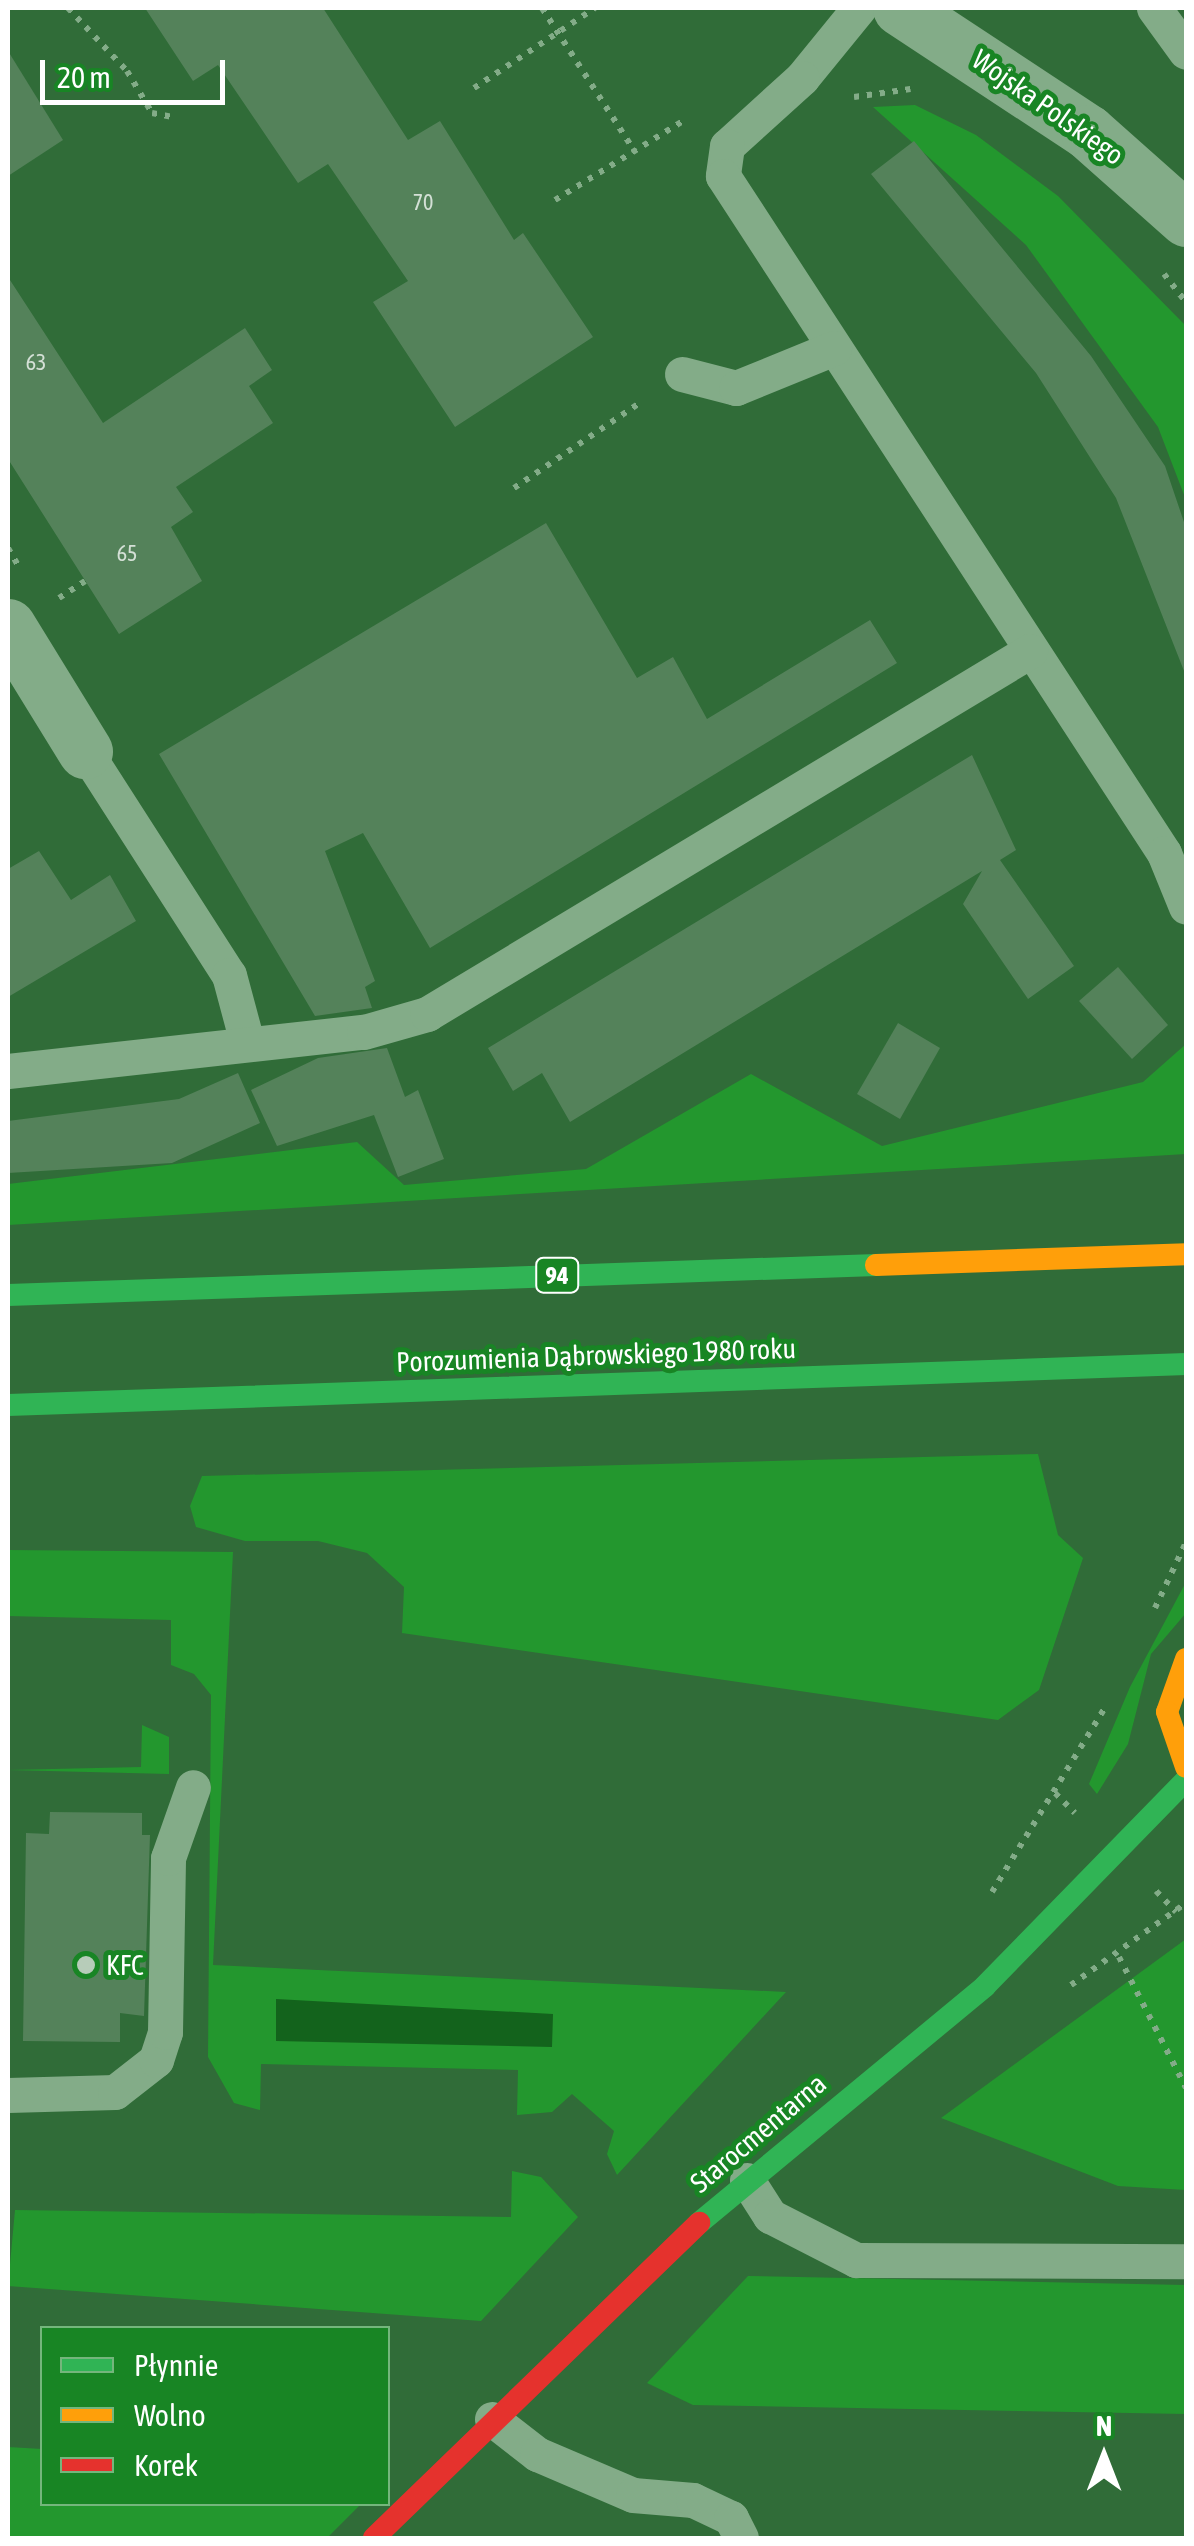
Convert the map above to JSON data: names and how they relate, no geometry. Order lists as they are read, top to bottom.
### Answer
{
  "streets": {
    "main road": ["94", "Porozumienia Dąbrowskiego 1980 roku", "Starocmentarna"],
    "street": ["Wojska Polskiego"]
  },
  "places": ["KFC"],
  "house_numbers": ["70", "63", "65"],
  "legend": ["Płynnie", "Wolno", "Korek"],
  "scale_bar": "20 m",
  "north": "top"
}
